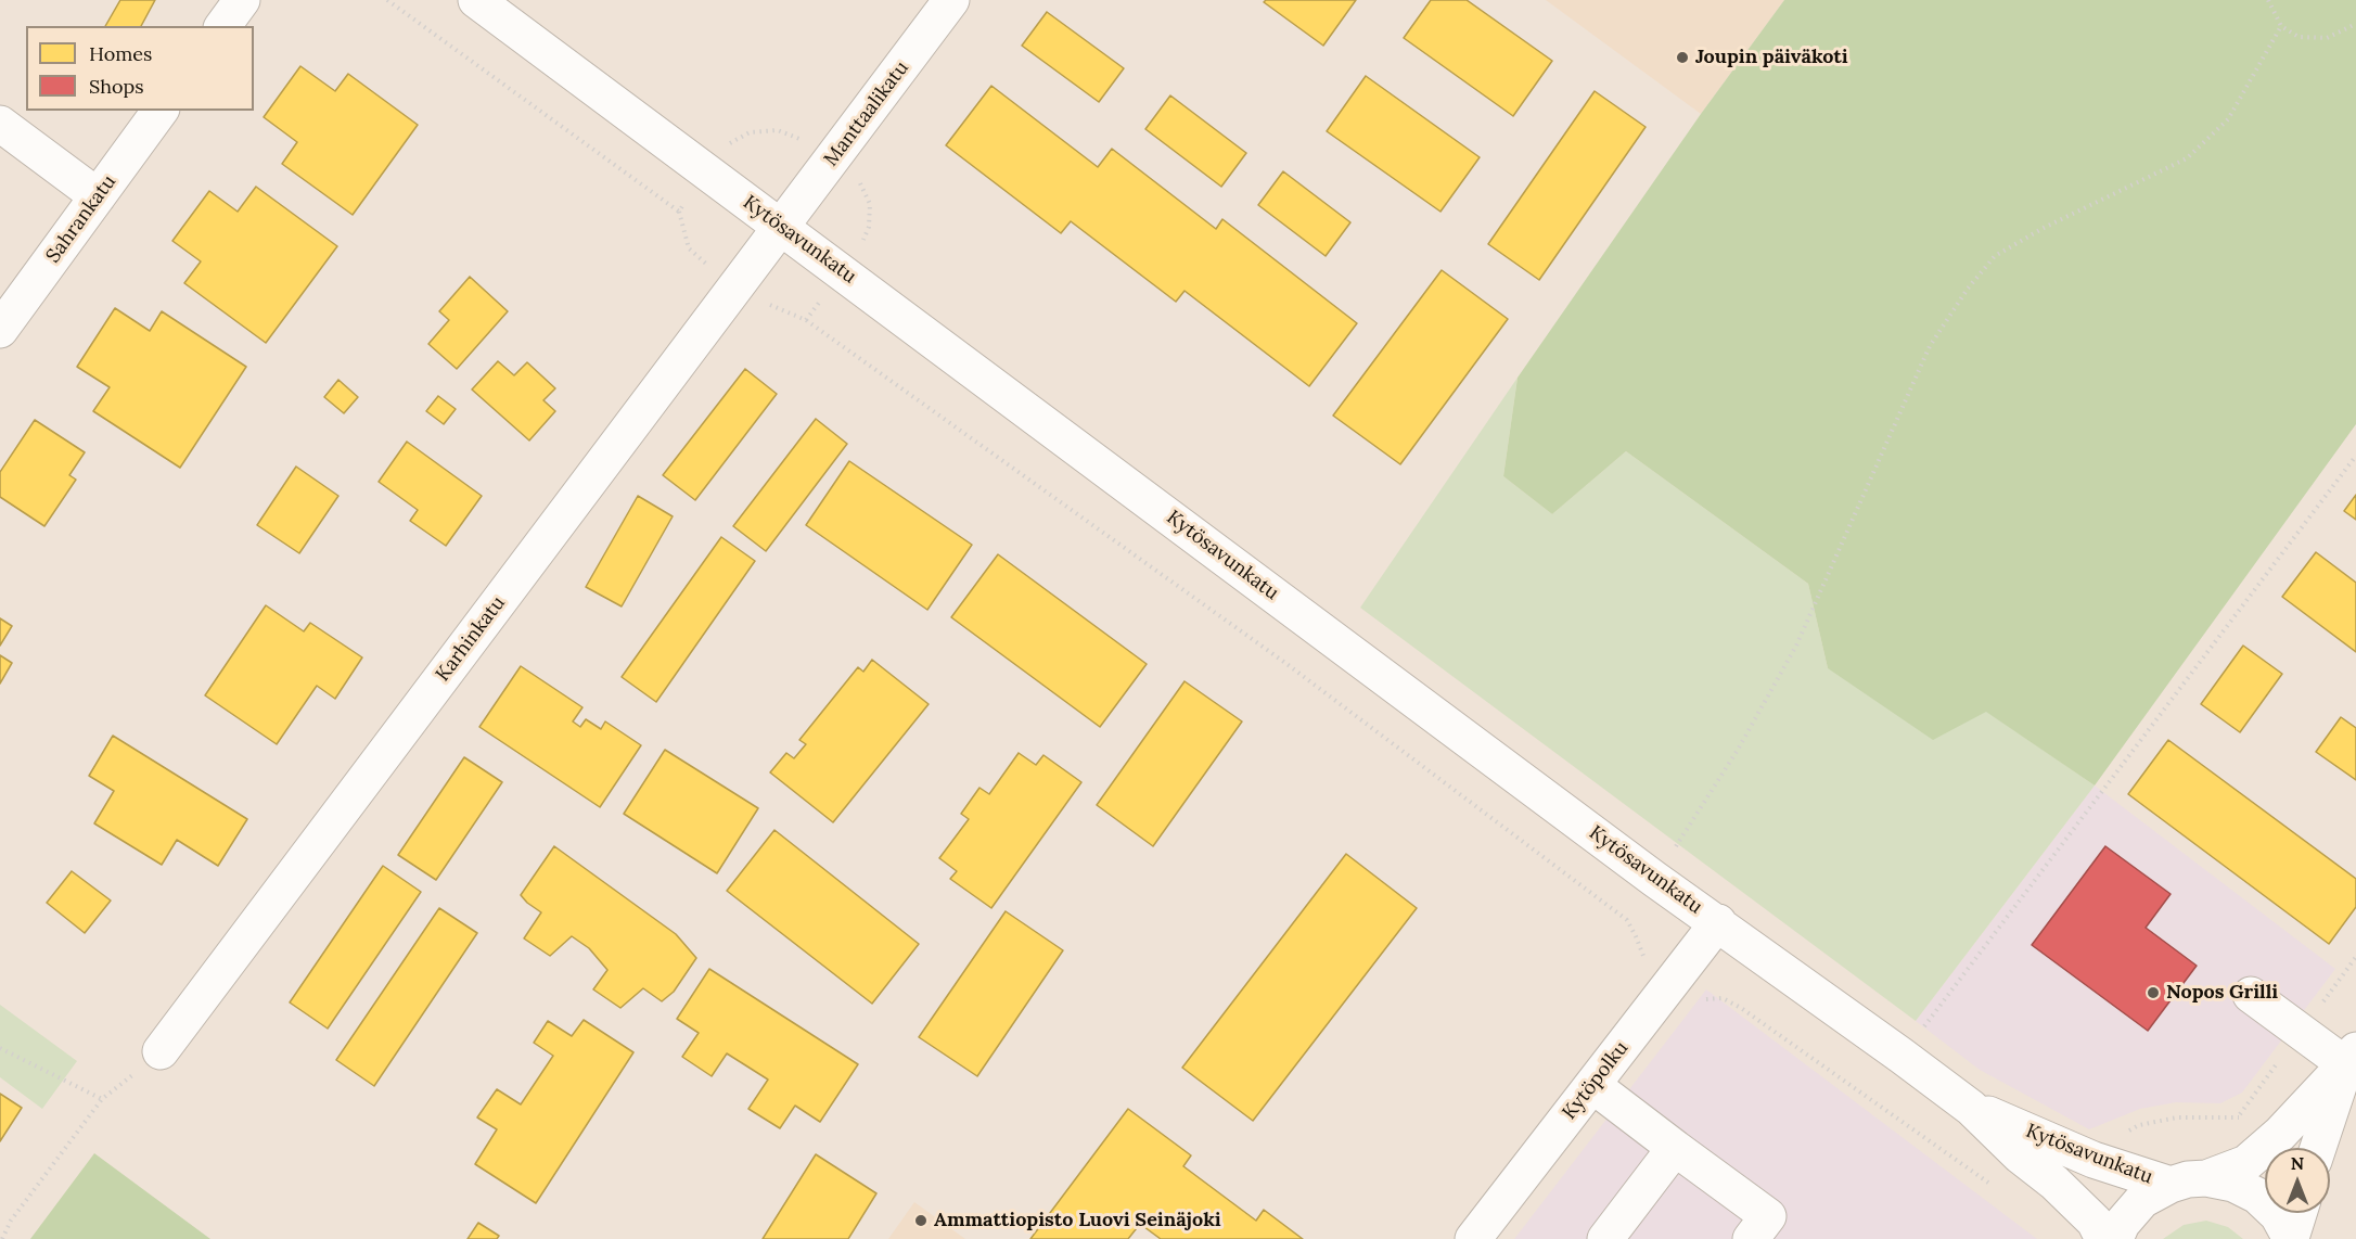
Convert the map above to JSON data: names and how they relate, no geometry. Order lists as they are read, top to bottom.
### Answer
{
  "streets": {
    "street": [
      "Manttaalikatu",
      "Sahrankatu",
      "Kytösavunkatu",
      "Karhinkatu",
      "Kytöpolku"
    ]
  },
  "crossings": [
    ["Manttaalikatu", "Kytösavunkatu"],
    ["Manttaalikatu", "Karhinkatu"],
    ["Kytösavunkatu", "Karhinkatu"],
    ["Kytösavunkatu", "Kytöpolku"]
  ],
  "places": ["Joupin päiväkoti", "Nopos Grilli", "Ammattiopisto Luovi Seinäjoki"],
  "legend": ["Homes", "Shops"],
  "north": "top"
}
